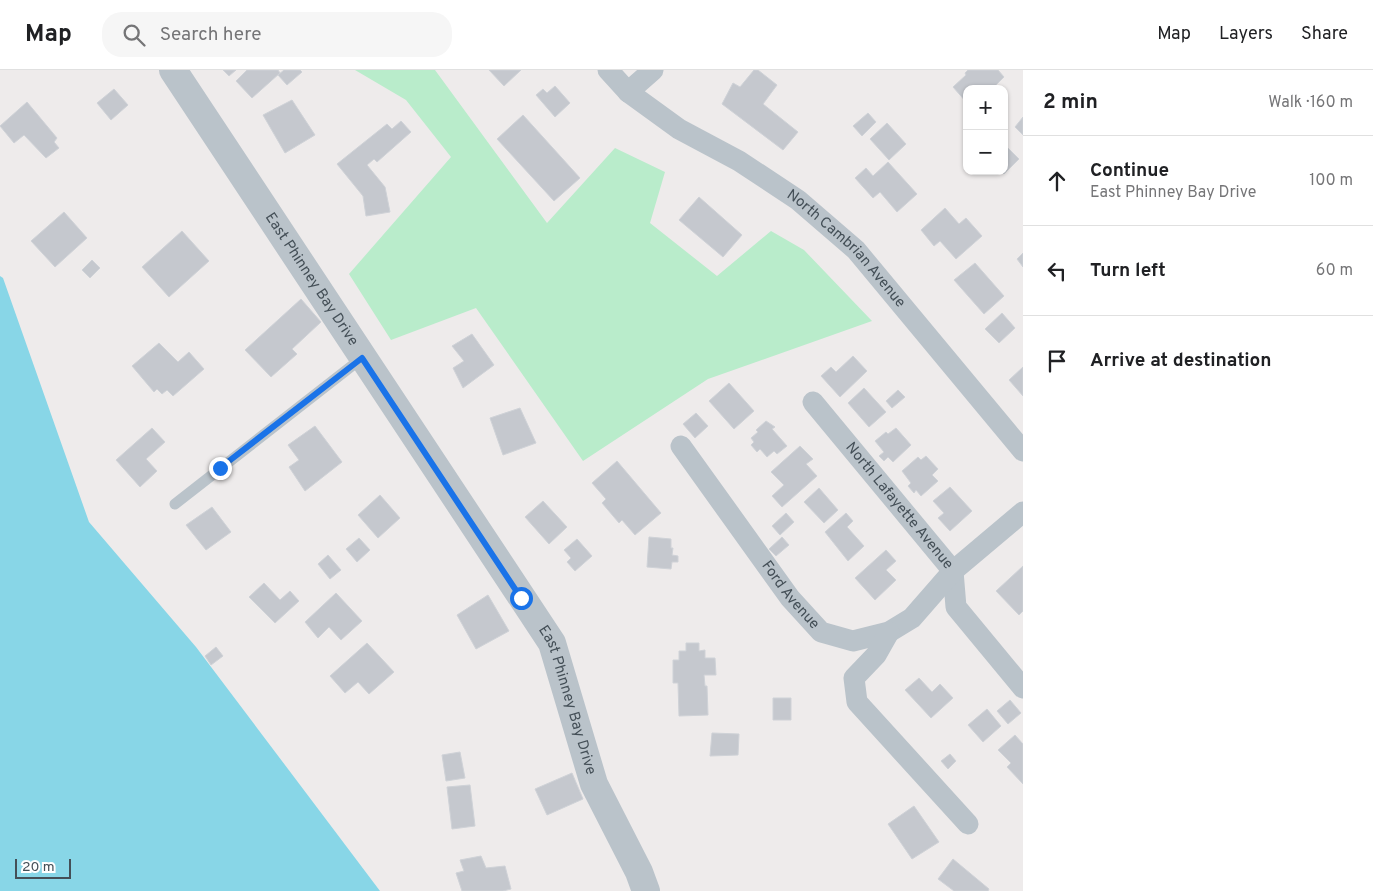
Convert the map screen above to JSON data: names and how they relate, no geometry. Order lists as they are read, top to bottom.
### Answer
{
  "streets": {
    "street": [
      "North Cambrian Avenue",
      "East Phinney Bay Drive",
      "North Lafayette Avenue",
      "Ford Avenue"
    ]
  },
  "scale_bar": "20 m",
  "page": {
    "header": "Map",
    "search": "Search here",
    "nav": ["Map", "Layers", "Share"],
    "heading": ["2 min", "Walk · 160 m"],
    "map_buttons": ["+", "−"],
    "list": [
      ["Continue", "East Phinney Bay Drive", "100 m"],
      ["Turn left", "60 m"],
      "Arrive at destination"
    ],
    "scale": "20 m"
  }
}
